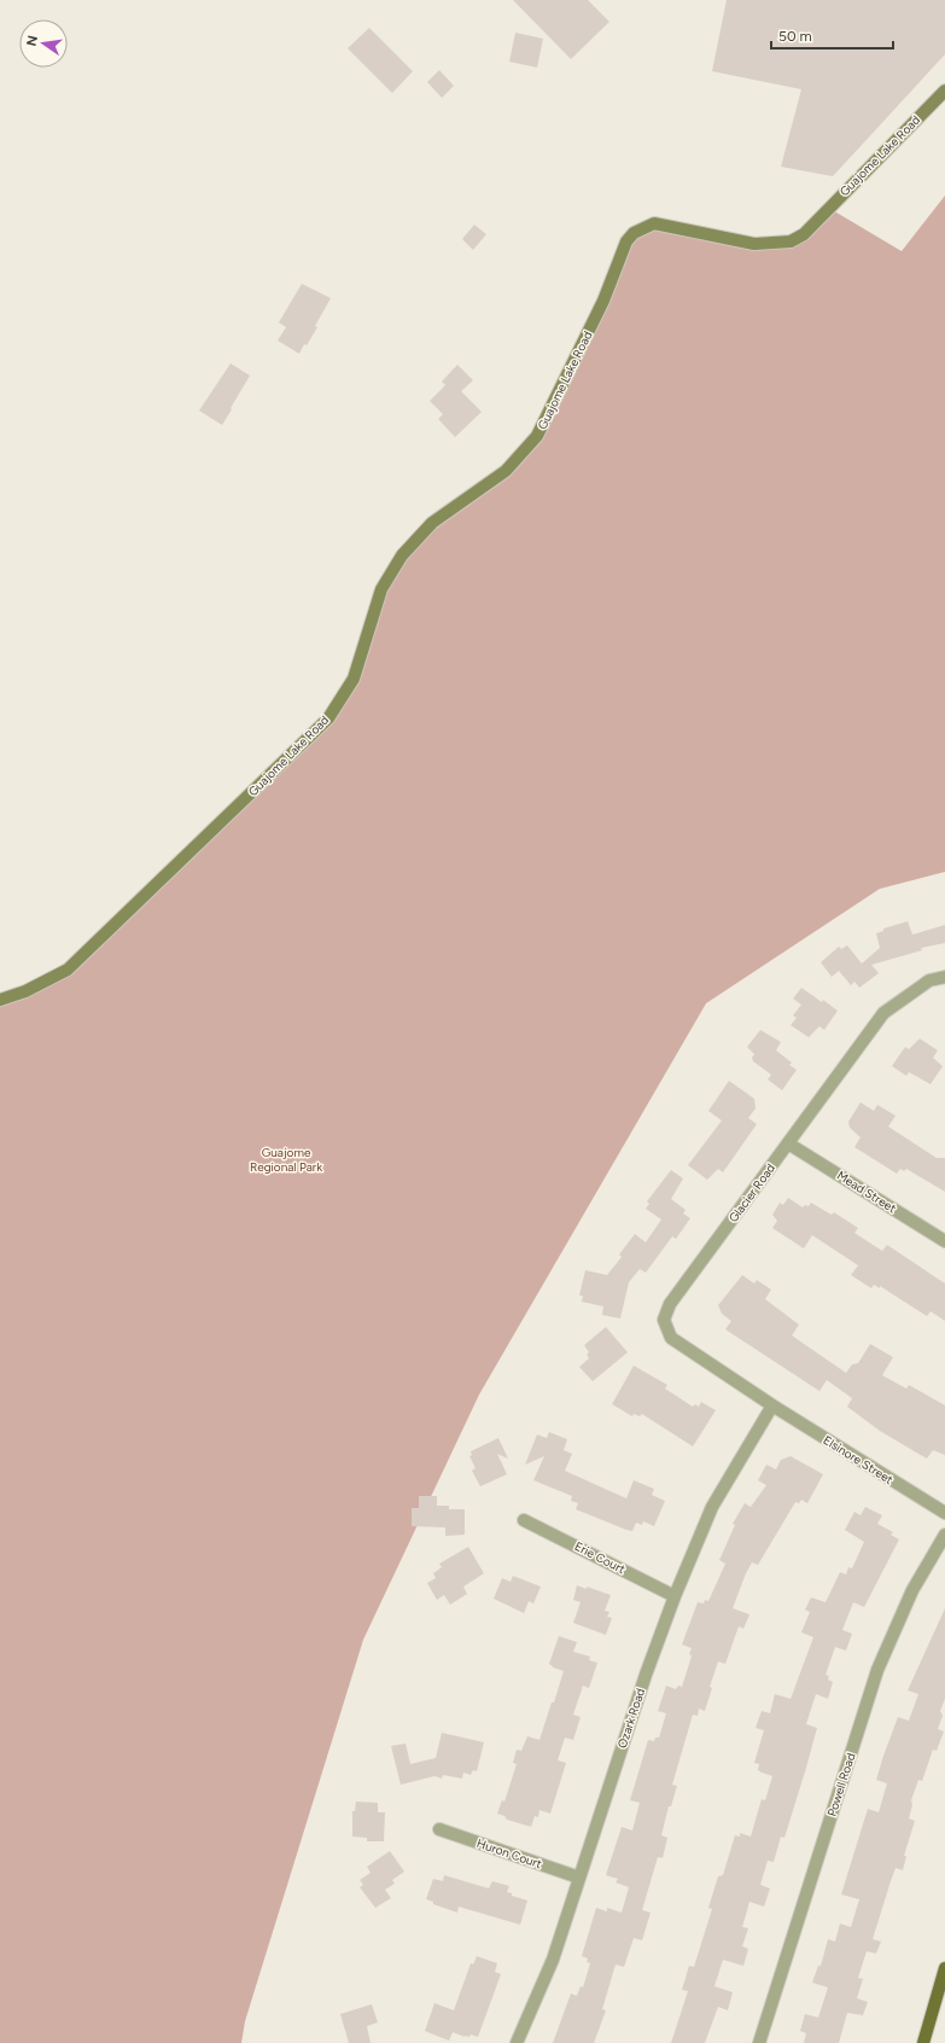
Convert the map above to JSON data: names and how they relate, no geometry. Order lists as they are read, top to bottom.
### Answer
{
  "streets": {
    "street": [
      "Guajome Lake Road",
      "Mead Street",
      "Glacier Road",
      "Elsinore Street",
      "Erie Court",
      "Ozark Road",
      "Powell Road",
      "Huron Court"
    ]
  },
  "crossings": [
    ["Mead Street", "Glacier Road"],
    ["Glacier Road", "Elsinore Street"],
    ["Glacier Road", "Ozark Road"],
    ["Elsinore Street", "Ozark Road"],
    ["Erie Court", "Ozark Road"],
    ["Ozark Road", "Huron Court"]
  ],
  "parks": ["Guajome Regional Park"],
  "scale_bar": "50 m",
  "north": "left"
}
